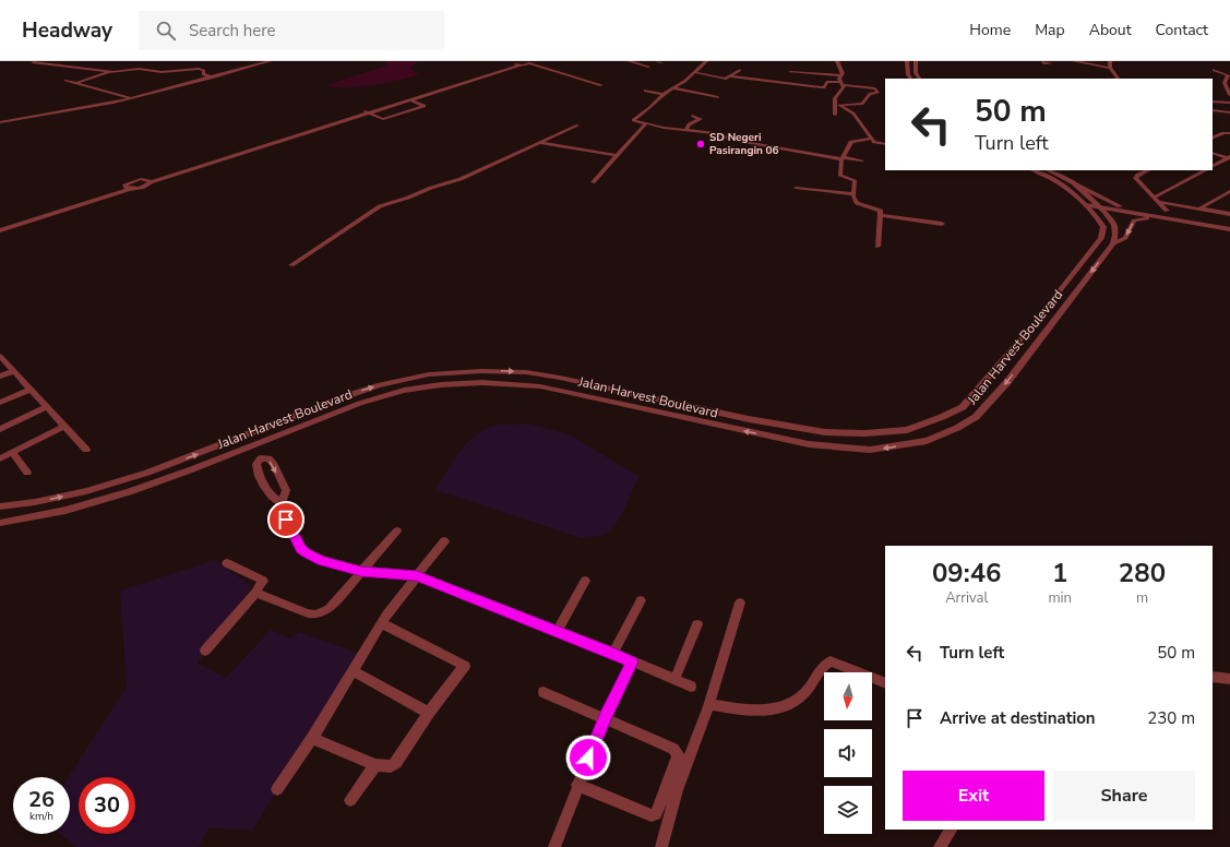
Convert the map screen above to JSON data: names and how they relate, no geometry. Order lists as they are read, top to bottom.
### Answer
{
  "streets": {
    "street": ["Jalan Harvest Boulevard"]
  },
  "places": ["SD Negeri Pasirangin 06"],
  "north": "bottom",
  "page": {
    "header": "Headway",
    "search": "Search here",
    "nav": [
      "Home",
      "Map",
      "About",
      "Contact"
    ],
    "turn": ["50 m", "Turn left"],
    "eta": [
      "09:46",
      "Arrival",
      "1",
      "min",
      "280",
      "m"
    ],
    "list": [
      {
        "name": "Turn left",
        "value": "50 m"
      },
      {
        "name": "Arrive at destination",
        "value": "230 m"
      }
    ],
    "buttons": ["Exit", "Share"],
    "speed": "26 km/h",
    "limit": "30"
  }
}
